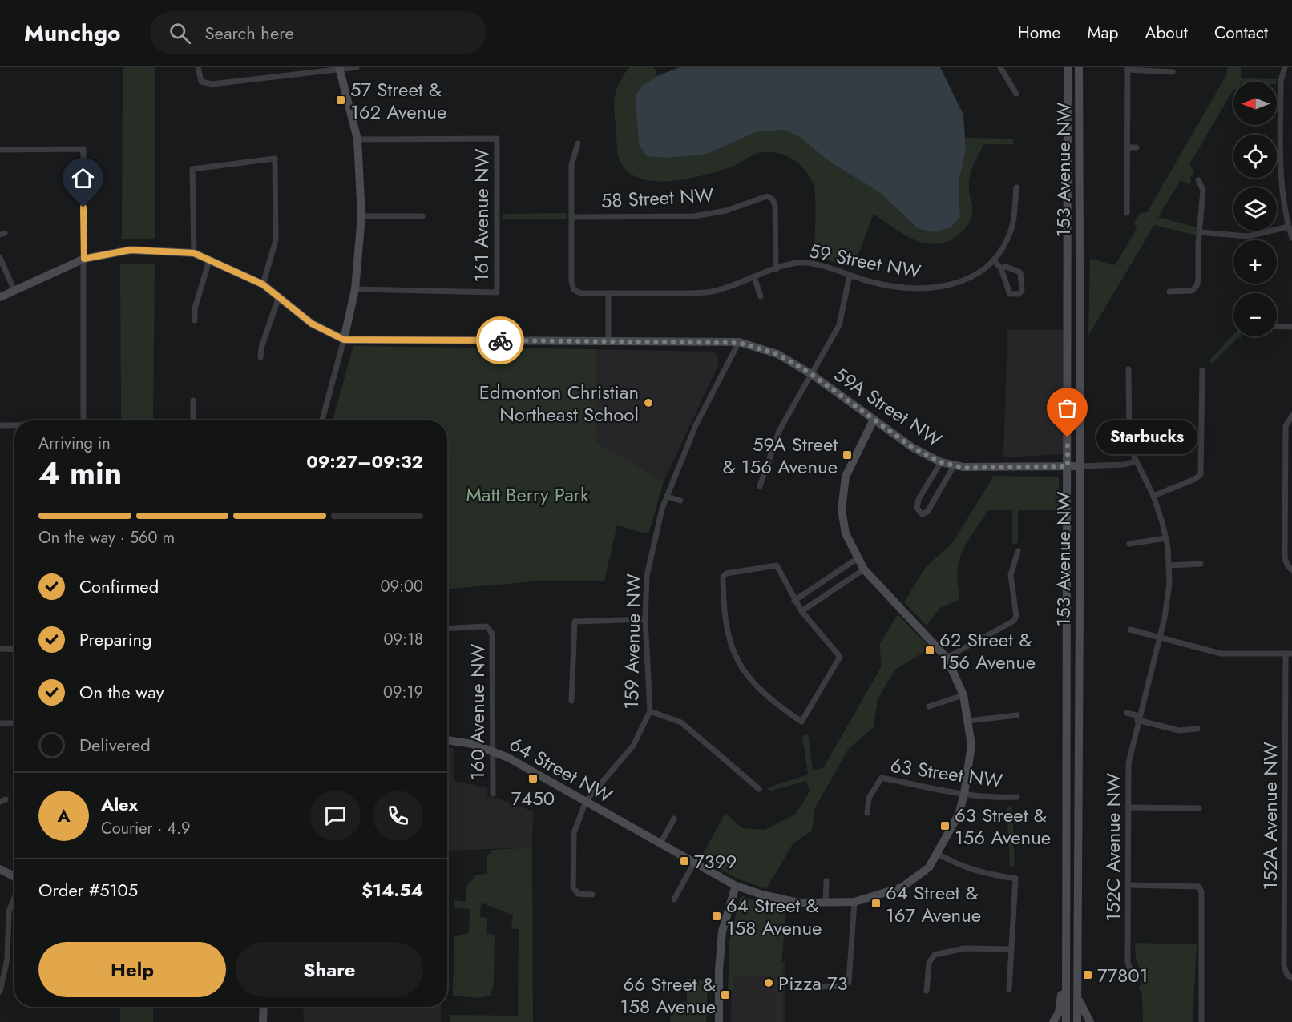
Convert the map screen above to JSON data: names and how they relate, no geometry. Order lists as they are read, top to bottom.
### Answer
{
  "streets": {
    "street": [
      "153 Avenue NW",
      "58 Street NW",
      "161 Avenue NW",
      "59 Street NW",
      "59A Street NW",
      "159 Avenue NW",
      "160 Avenue NW",
      "64 Street NW",
      "63 Street NW",
      "152A Avenue NW",
      "152C Avenue NW"
    ]
  },
  "crossings": [
    ["153 Avenue NW", "59A Street NW"],
    ["58 Street NW", "59 Street NW"],
    ["59A Street NW", "159 Avenue NW"],
    ["59A Street NW", "64 Street NW"],
    ["59A Street NW", "152C Avenue NW"],
    ["159 Avenue NW", "64 Street NW"],
    ["160 Avenue NW", "64 Street NW"],
    ["64 Street NW", "63 Street NW"]
  ],
  "parks": ["Matt Berry Park"],
  "places": {
    "transit": [
      "57 Street & 162 Avenue",
      "59A Street & 156 Avenue",
      "62 Street & 156 Avenue",
      "7450",
      "63 Street & 156 Avenue",
      "7399",
      "64 Street & 167 Avenue",
      "64 Street & 158 Avenue",
      "77801",
      "66 Street & 158 Avenue"
    ],
    "other": ["Edmonton Christian Northeast School", "Starbucks", "Pizza 73"]
  },
  "north": "left",
  "page": {
    "header": "Munchgo",
    "search": "Search here",
    "nav": [
      "Home",
      "Map",
      "About",
      "Contact"
    ],
    "map_buttons": ["+", "−"],
    "bubble": "Starbucks",
    "heading": ["4 min", "Arriving in", "09:27–09:32"],
    "panel": [
      "Alex",
      "Courier · 4.9",
      "Order #5105",
      "$14.54"
    ],
    "bar": "On the way · 560 m",
    "list": [
      ["Confirmed", "09:00"],
      ["Preparing", "09:18"],
      ["On the way", "09:19"],
      "Delivered"
    ],
    "round": "A",
    "buttons": ["Help", "Share"]
  }
}
